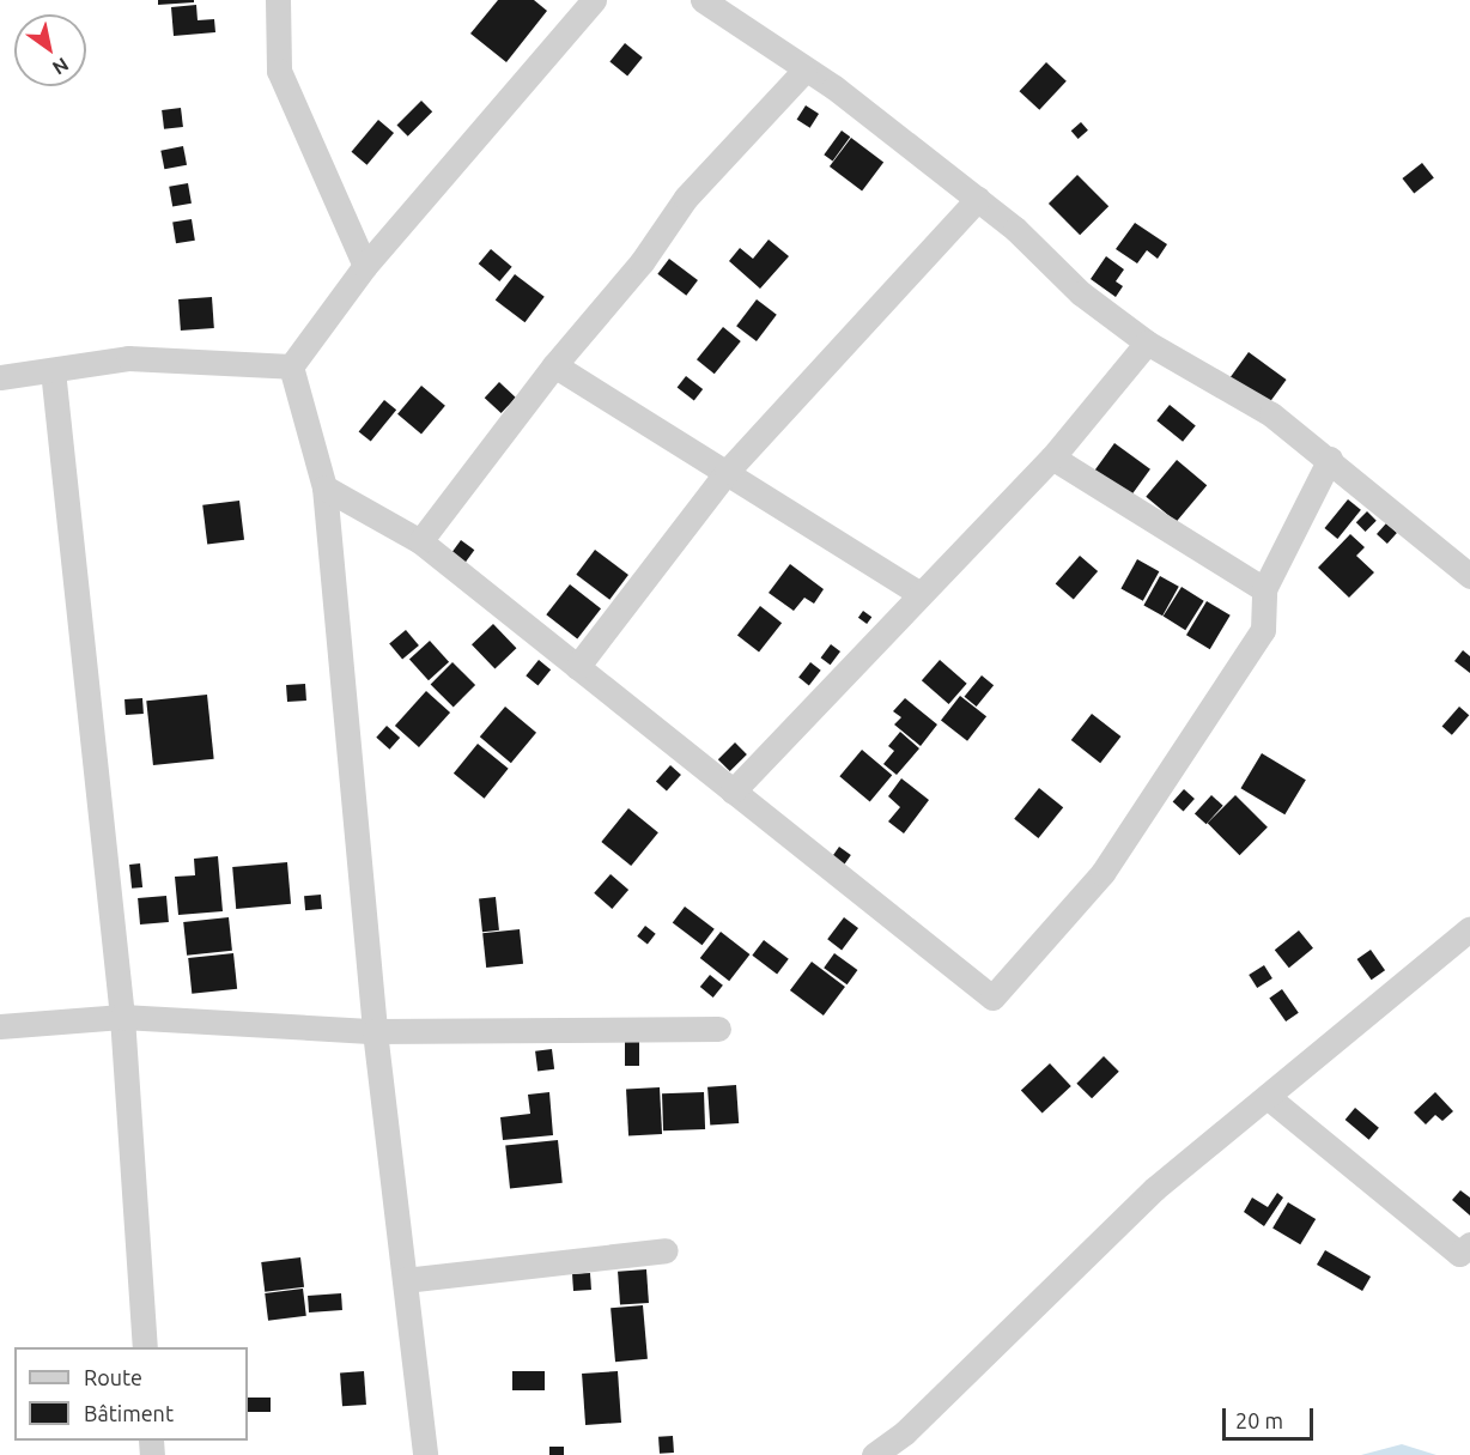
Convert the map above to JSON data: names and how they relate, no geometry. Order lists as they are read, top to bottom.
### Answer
{
  "legend": ["Route", "Bâtiment"],
  "scale_bar": "20 m",
  "north": "bottom right"
}
